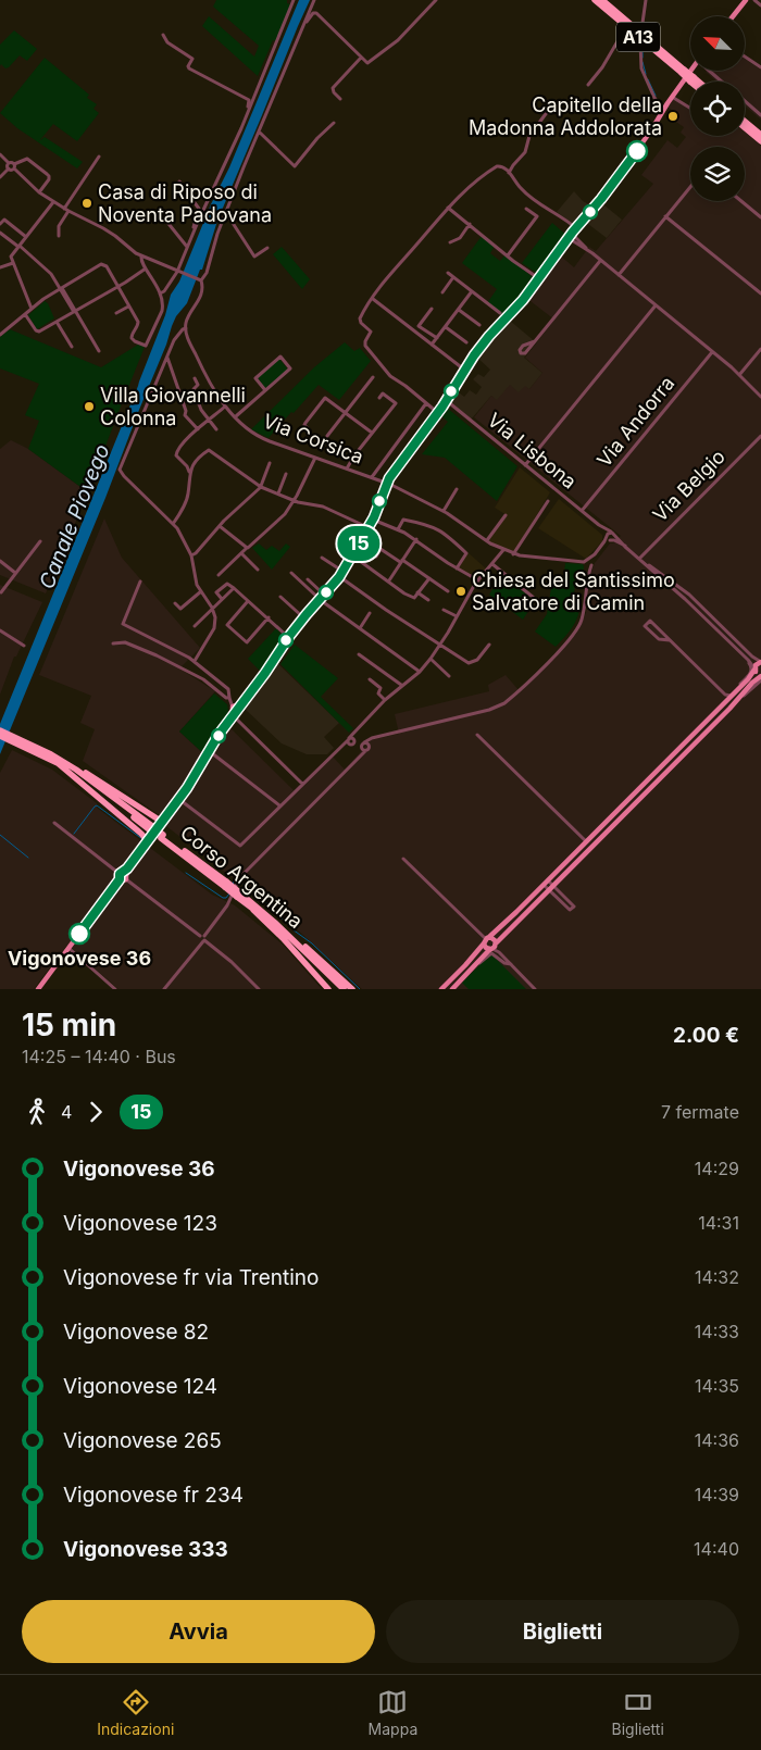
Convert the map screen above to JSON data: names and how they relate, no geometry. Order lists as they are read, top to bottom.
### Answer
{
  "streets": {
    "highway": ["A13", "Corso Argentina"],
    "street": [
      "Via Andorra",
      "Via Corsica",
      "Via Lisbona",
      "Via Belgio"
    ]
  },
  "crossings": [
    ["Via Andorra", "Via Lisbona"],
    ["Via Lisbona", "Via Belgio"]
  ],
  "water": ["Canale Piovego"],
  "places": [
    "Capitello della Madonna Addolorata",
    "Casa di Riposo di Noventa Padovana",
    "Villa Giovannelli Colonna",
    "Chiesa del Santissimo Salvatore di Camin",
    "Vigonovese 36"
  ],
  "lines": ["bus line 15"],
  "north": "top left",
  "page": {
    "on_map": "15",
    "heading": ["15 min", "14:25 – 14:40 · Bus", "2.00 €"],
    "legs": ["4", "15", "7 fermate"],
    "list": [
      {
        "name": "Vigonovese 36",
        "value": "14:29"
      },
      {
        "name": "Vigonovese 123",
        "value": "14:31"
      },
      {
        "name": "Vigonovese fr via Trentino",
        "value": "14:32"
      },
      {
        "name": "Vigonovese 82",
        "value": "14:33"
      },
      {
        "name": "Vigonovese 124",
        "value": "14:35"
      },
      {
        "name": "Vigonovese 265",
        "value": "14:36"
      },
      {
        "name": "Vigonovese fr 234",
        "value": "14:39"
      },
      {
        "name": "Vigonovese 333",
        "value": "14:40"
      }
    ],
    "buttons": ["Avvia", "Biglietti"],
    "tabs": ["Indicazioni", "Mappa", "Biglietti"]
  }
}
